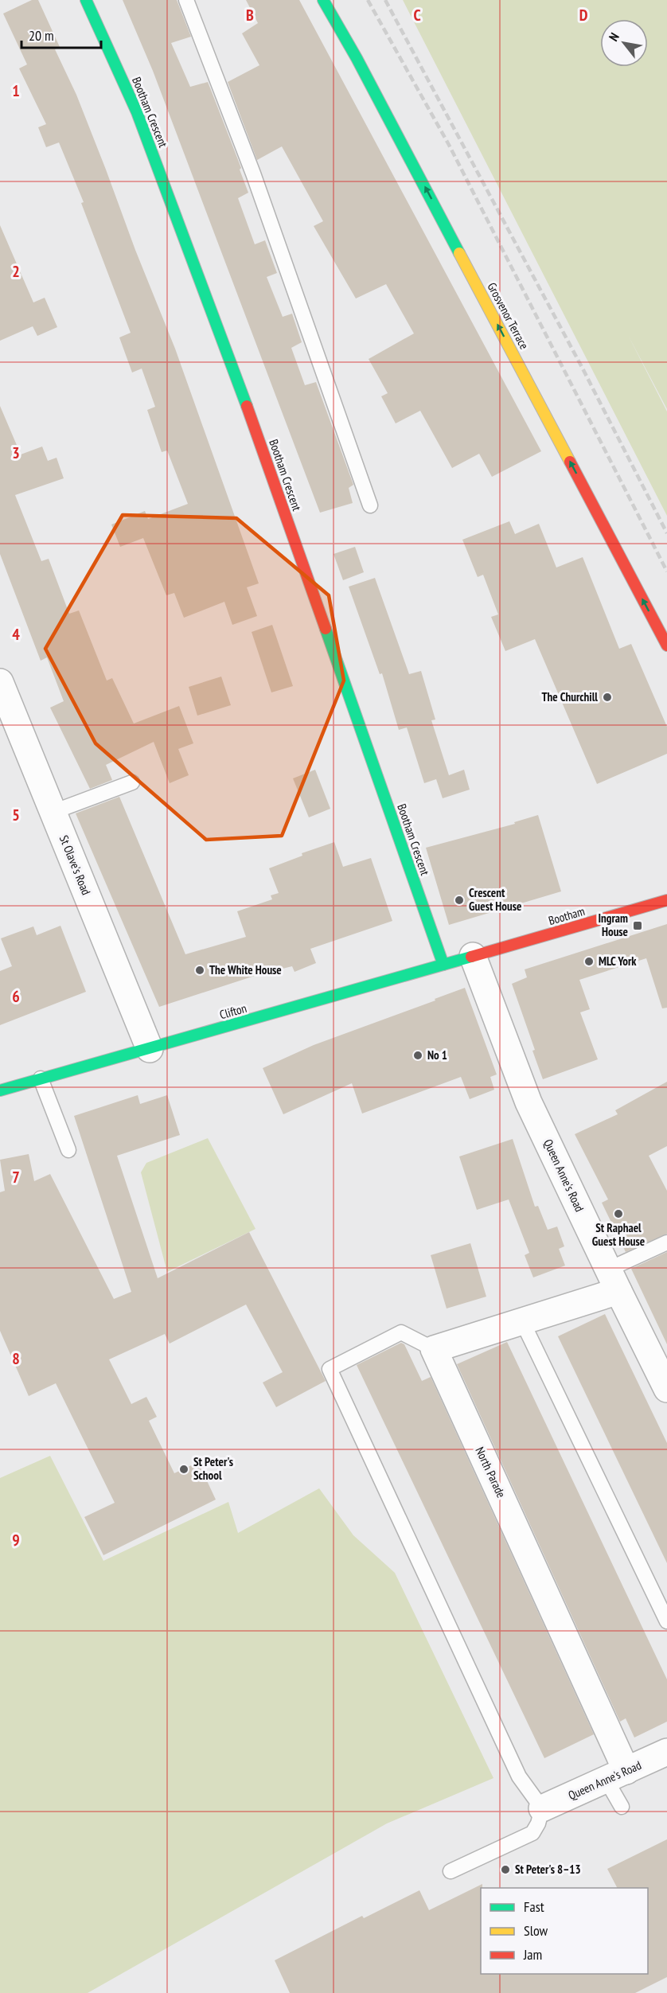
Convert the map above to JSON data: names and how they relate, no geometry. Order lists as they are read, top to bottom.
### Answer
{
  "streets": {
    "street": [
      "Bootham Crescent",
      "Grosvenor Terrace",
      "St Olave's Road",
      "Bootham",
      "Clifton",
      "Queen Anne's Road",
      "North Parade"
    ]
  },
  "crossings": [
    ["Bootham Crescent", "Clifton"],
    ["St Olave's Road", "Clifton"],
    ["Bootham", "Clifton"],
    ["Bootham", "Queen Anne's Road"],
    ["Clifton", "Queen Anne's Road"],
    ["Queen Anne's Road", "North Parade"]
  ],
  "one_way": ["Grosvenor Terrace"],
  "places": {
    "other": [
      "The Churchill",
      "Crescent Guest House",
      "MLC York",
      "The White House",
      "No 1",
      "St Raphael Guest House",
      "St Peter's School",
      "St Peter's 8–13"
    ],
    "transit": ["Ingram House"]
  },
  "legend": ["Fast", "Slow", "Jam"],
  "scale_bar": "20 m",
  "north": "top left",
  "grid": {
    "columns": ["B", "C", "D"],
    "rows": [
      "1",
      "2",
      "3",
      "4",
      "5",
      "6",
      "7",
      "8",
      "9"
    ]
  }
}
